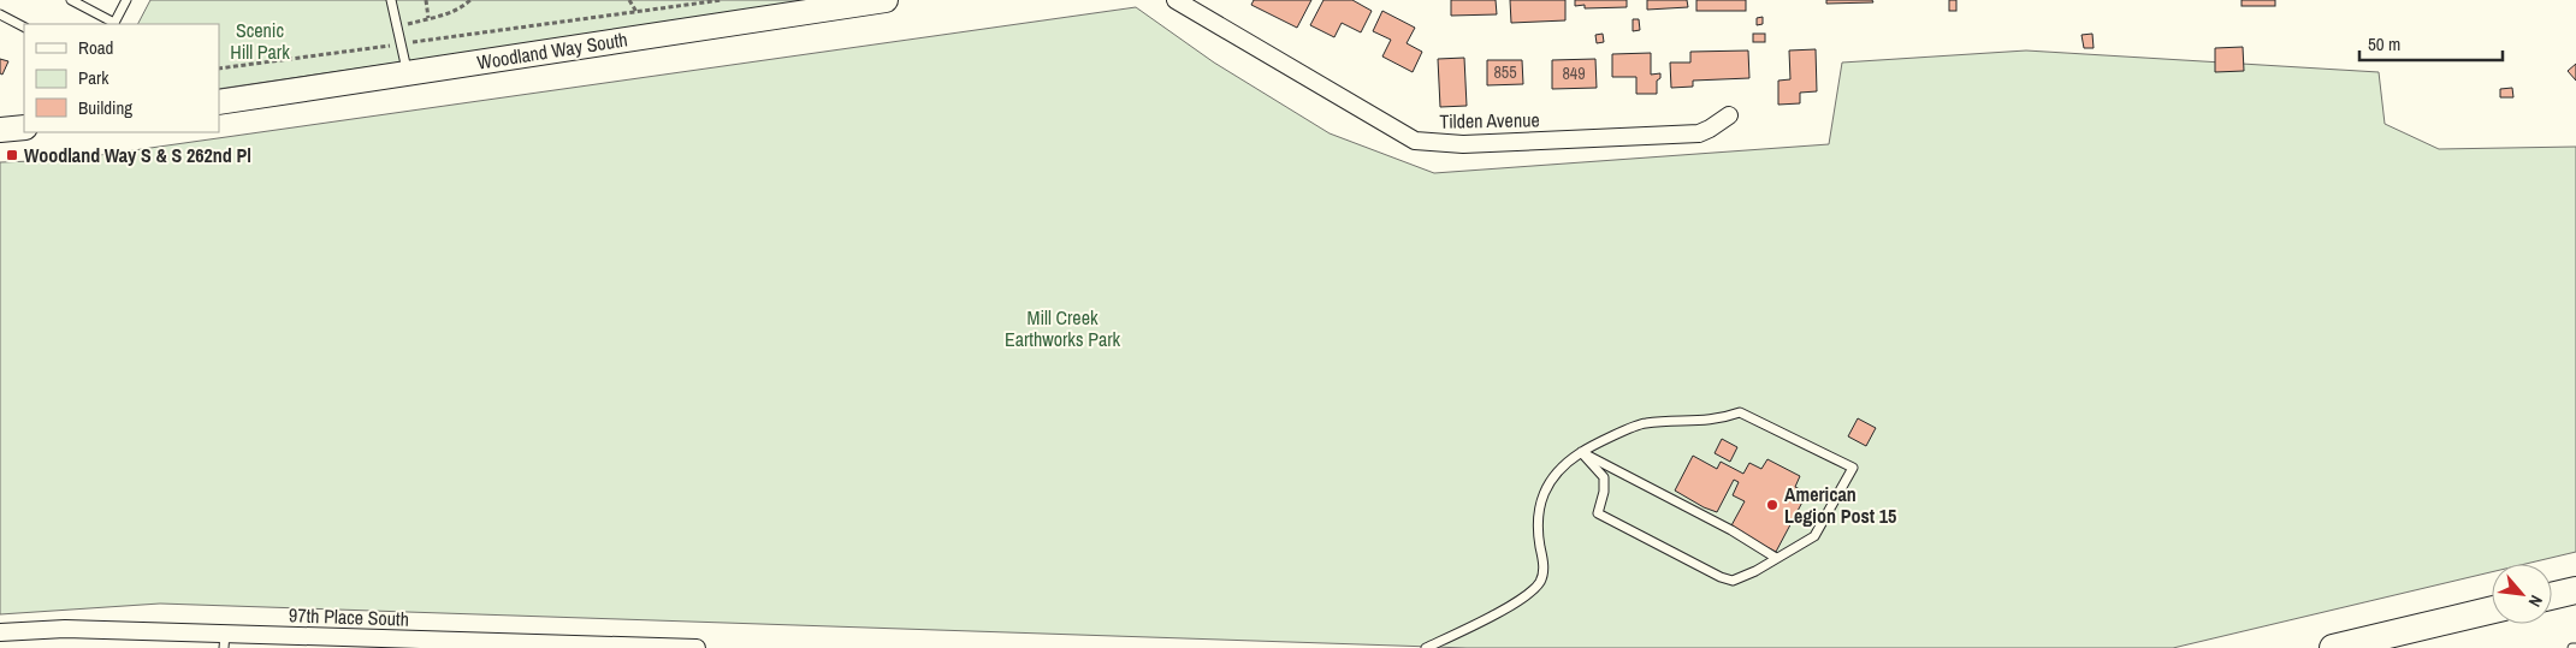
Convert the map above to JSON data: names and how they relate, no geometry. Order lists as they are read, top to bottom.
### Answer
{
  "streets": {
    "street": ["Woodland Way South", "Tilden Avenue", "97th Place South"]
  },
  "parks": ["Scenic Hill Park", "Mill Creek Earthworks Park"],
  "places": {
    "transit": ["Woodland Way S & S 262nd Pl"],
    "other": ["American Legion Post 15"]
  },
  "house_numbers": ["855", "849"],
  "legend": ["Road", "Park", "Building"],
  "scale_bar": "50 m",
  "north": "bottom right"
}
